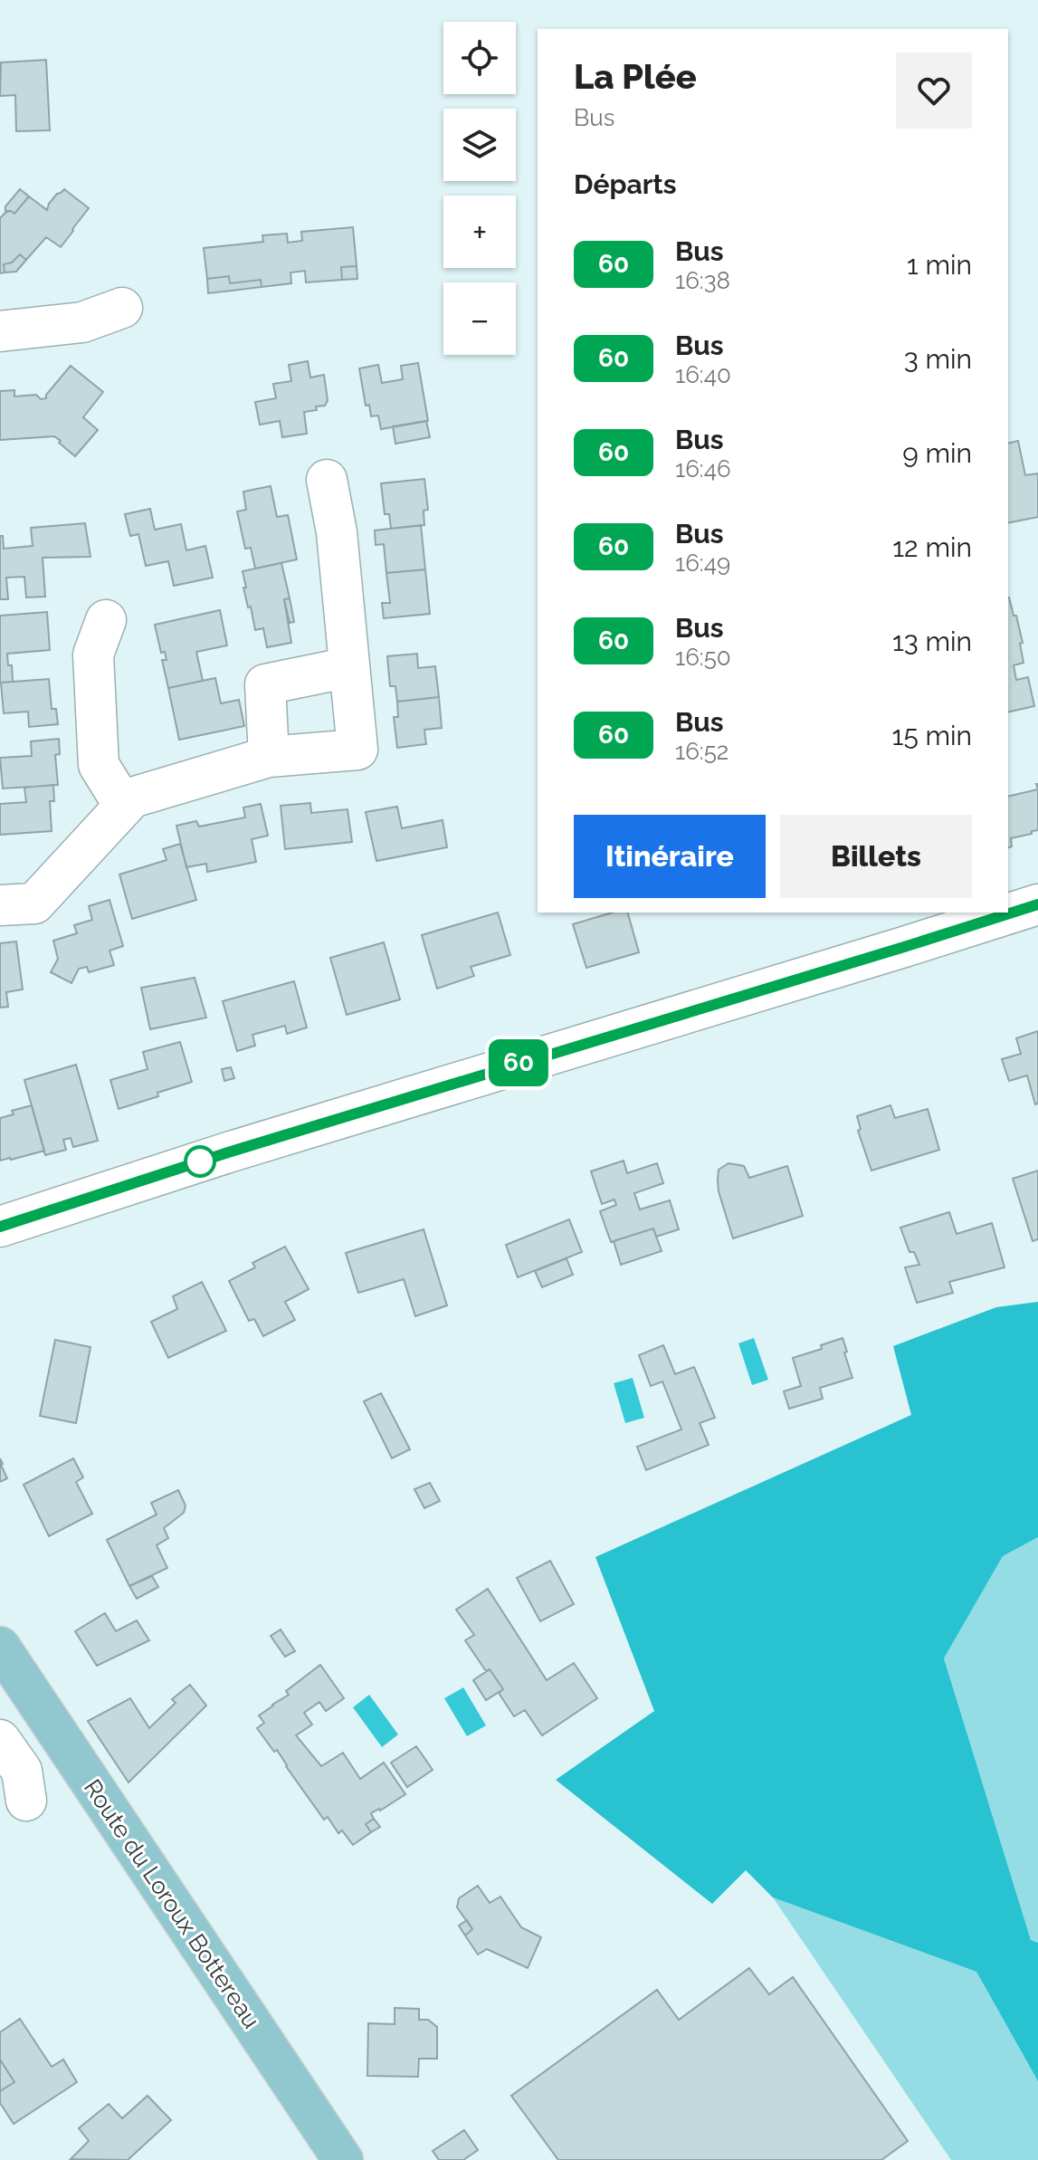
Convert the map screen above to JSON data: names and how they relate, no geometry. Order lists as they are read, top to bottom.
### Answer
{
  "streets": {
    "main road": ["Route du Loroux Bottereau"]
  },
  "lines": ["bus line 60"],
  "page": {
    "on_map": "60",
    "map_buttons": ["+", "−"],
    "heading": [
      ["La Plée", "Bus"],
      "Départs"
    ],
    "list": [
      {
        "mark": "60",
        "name": "Bus",
        "note": "16:38",
        "value": "1 min"
      },
      {
        "mark": "60",
        "name": "Bus",
        "note": "16:40",
        "value": "3 min"
      },
      {
        "mark": "60",
        "name": "Bus",
        "note": "16:46",
        "value": "9 min"
      },
      {
        "mark": "60",
        "name": "Bus",
        "note": "16:49",
        "value": "12 min"
      },
      {
        "mark": "60",
        "name": "Bus",
        "note": "16:50",
        "value": "13 min"
      },
      {
        "mark": "60",
        "name": "Bus",
        "note": "16:52",
        "value": "15 min"
      }
    ],
    "buttons": ["Itinéraire", "Billets"]
  }
}
